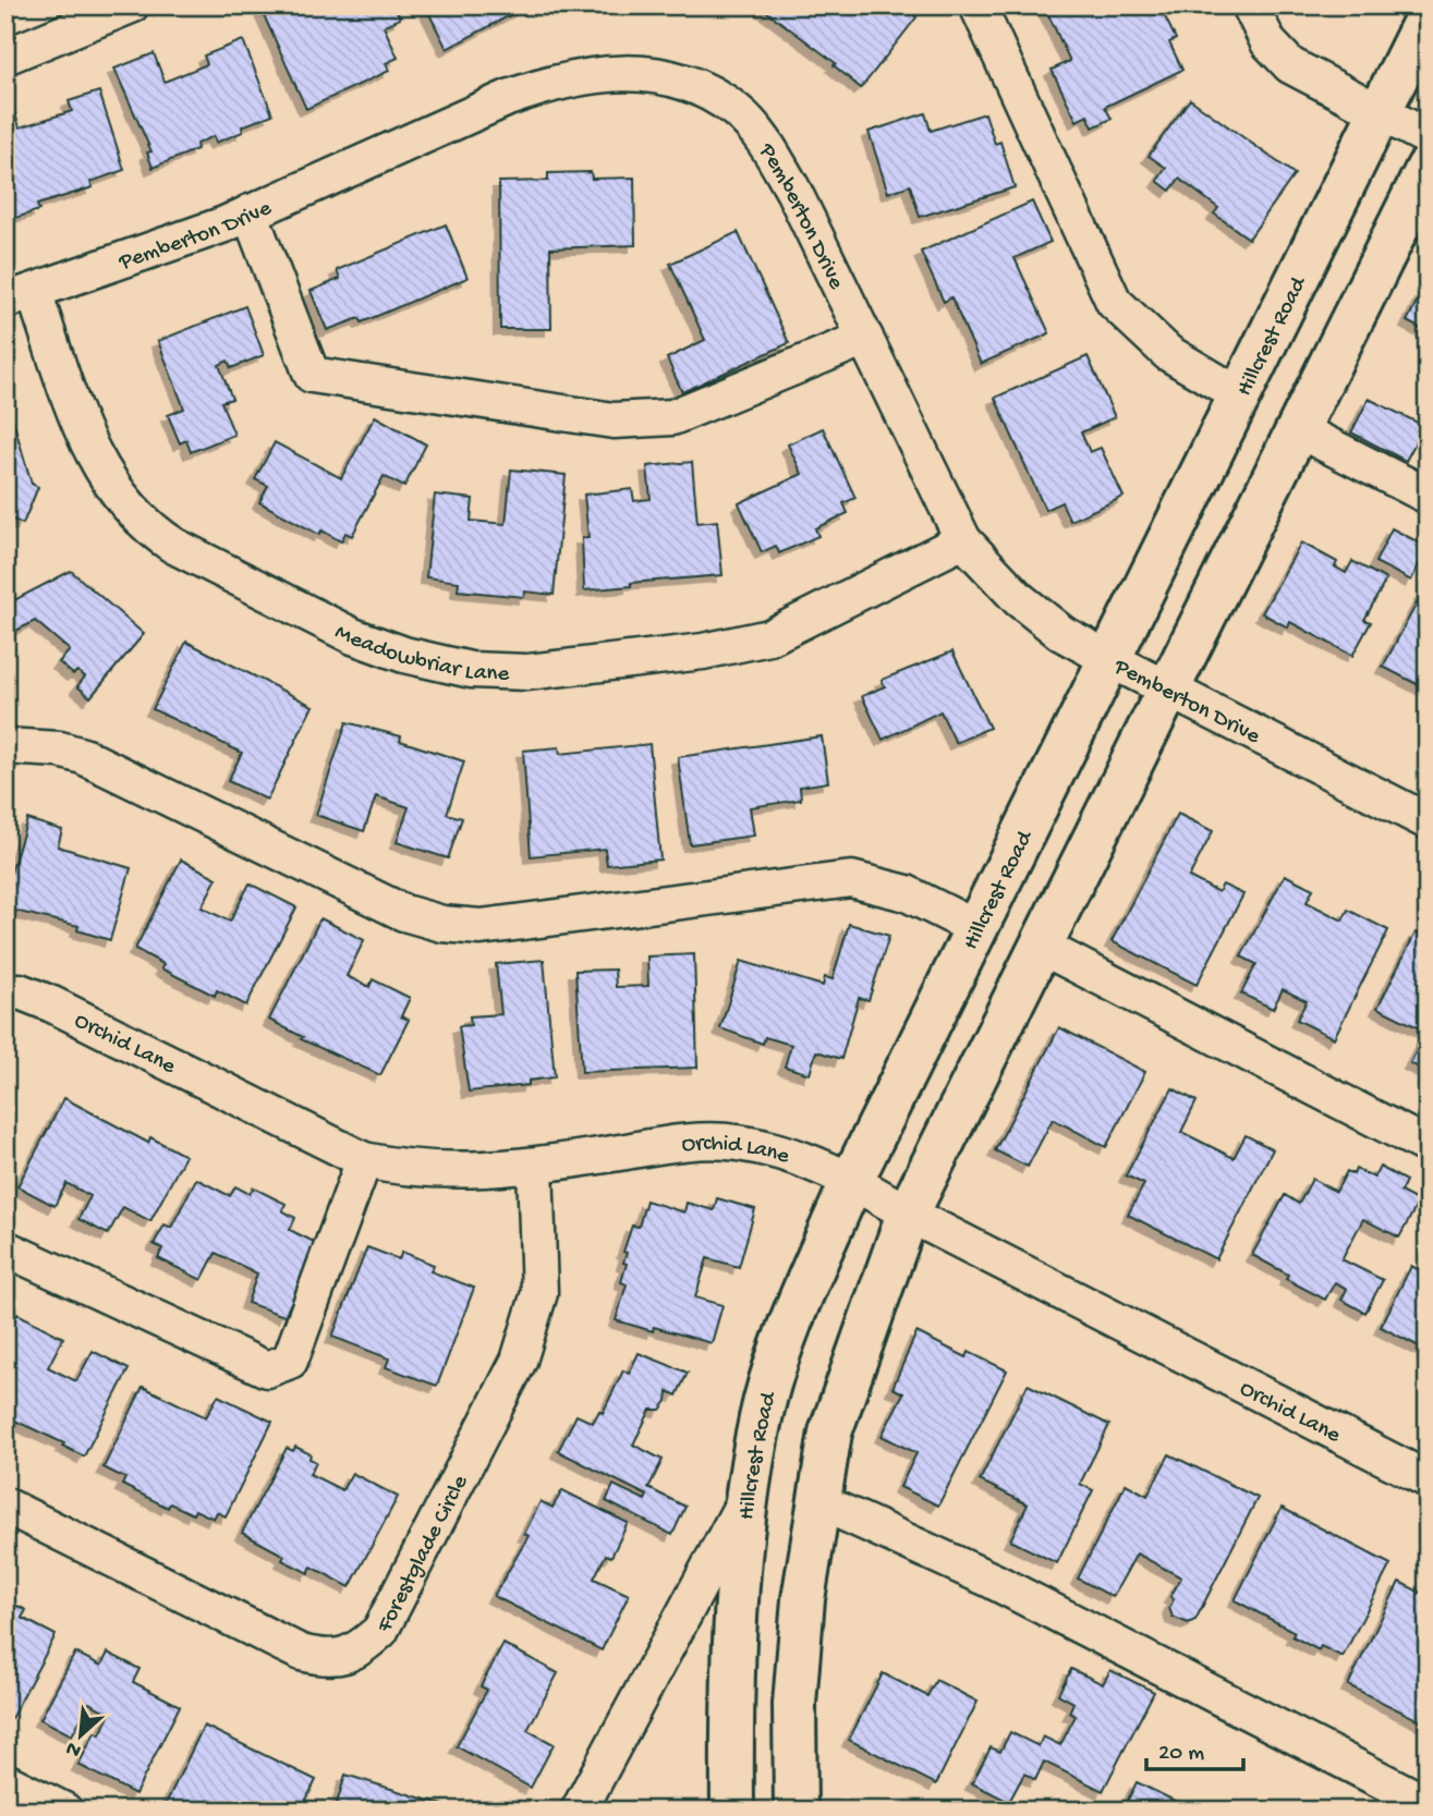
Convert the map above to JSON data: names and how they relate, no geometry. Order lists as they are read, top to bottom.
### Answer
{
  "streets": {
    "main road": ["Hillcrest Road"],
    "street": [
      "Pemberton Drive",
      "Meadowbriar Lane",
      "Orchid Lane",
      "Forestglade Circle"
    ]
  },
  "crossings": [
    ["Pemberton Drive", "Hillcrest Road"],
    ["Pemberton Drive", "Meadowbriar Lane"],
    ["Hillcrest Road", "Orchid Lane"],
    ["Orchid Lane", "Forestglade Circle"]
  ],
  "scale_bar": "20 m",
  "north": "bottom left"
}
